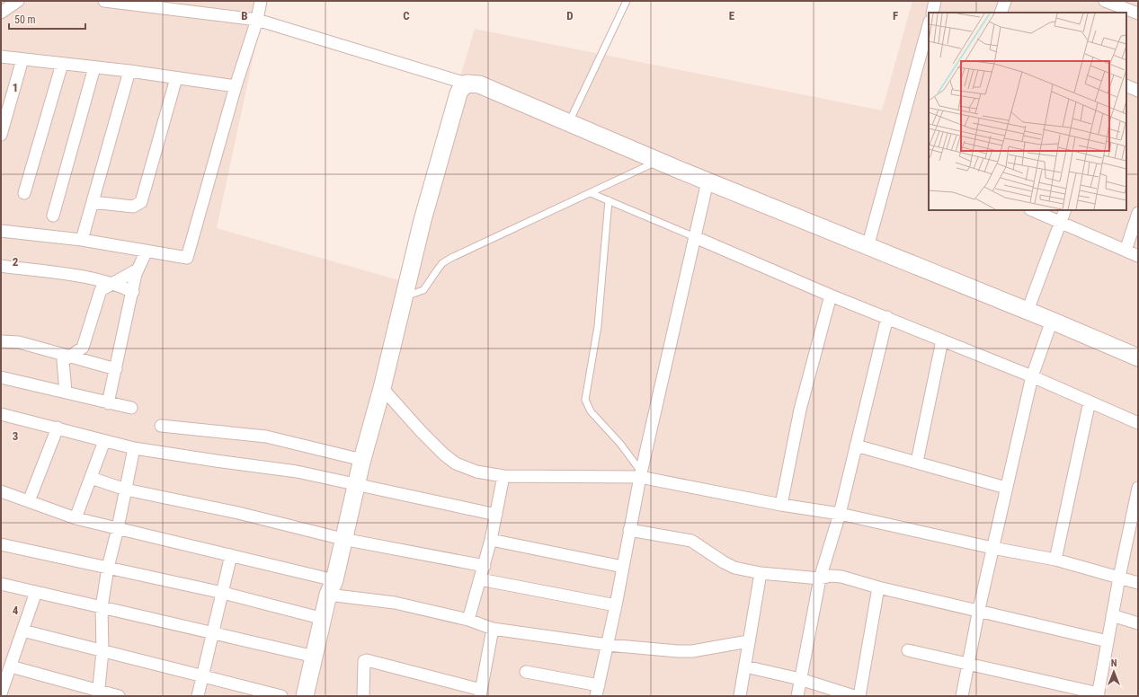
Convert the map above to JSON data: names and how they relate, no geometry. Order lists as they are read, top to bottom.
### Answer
{
  "scale_bar": "50 m",
  "north": "top",
  "grid": {
    "columns": [
      "B",
      "C",
      "D",
      "E",
      "F"
    ],
    "rows": [
      "1",
      "2",
      "3",
      "4"
    ]
  }
}
